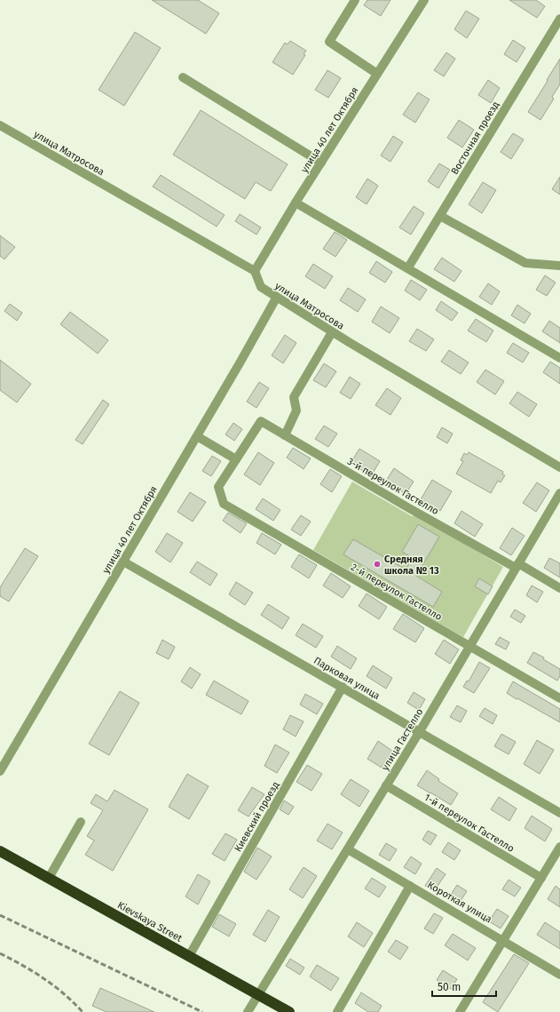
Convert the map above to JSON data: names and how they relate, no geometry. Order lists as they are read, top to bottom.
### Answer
{
  "streets": {
    "highway": ["Kievskaya Street"],
    "street": [
      "улица 40 лет Октября",
      "Восточная проезд",
      "улица Матросова",
      "3-й переулок Гастелло",
      "2-й переулок Гастелло",
      "Парковая улица",
      "улица Гастелло",
      "Киевский проезд",
      "1-й переулок Гастелло",
      "Короткая улица"
    ]
  },
  "crossings": [
    ["улица 40 лет Октября", "улица Матросова"],
    ["улица 40 лет Октября", "Парковая улица"],
    ["3-й переулок Гастелло", "2-й переулок Гастелло"],
    ["3-й переулок Гастелло", "улица Гастелло"],
    ["2-й переулок Гастелло", "улица Гастелло"],
    ["Парковая улица", "улица Гастелло"],
    ["Парковая улица", "Киевский проезд"],
    ["улица Гастелло", "1-й переулок Гастелло"],
    ["улица Гастелло", "Короткая улица"],
    ["улица Гастелло", "Kievskaya Street"],
    ["Киевский проезд", "Kievskaya Street"]
  ],
  "places": ["Средняя школа № 13"],
  "scale_bar": "50 m"
}
